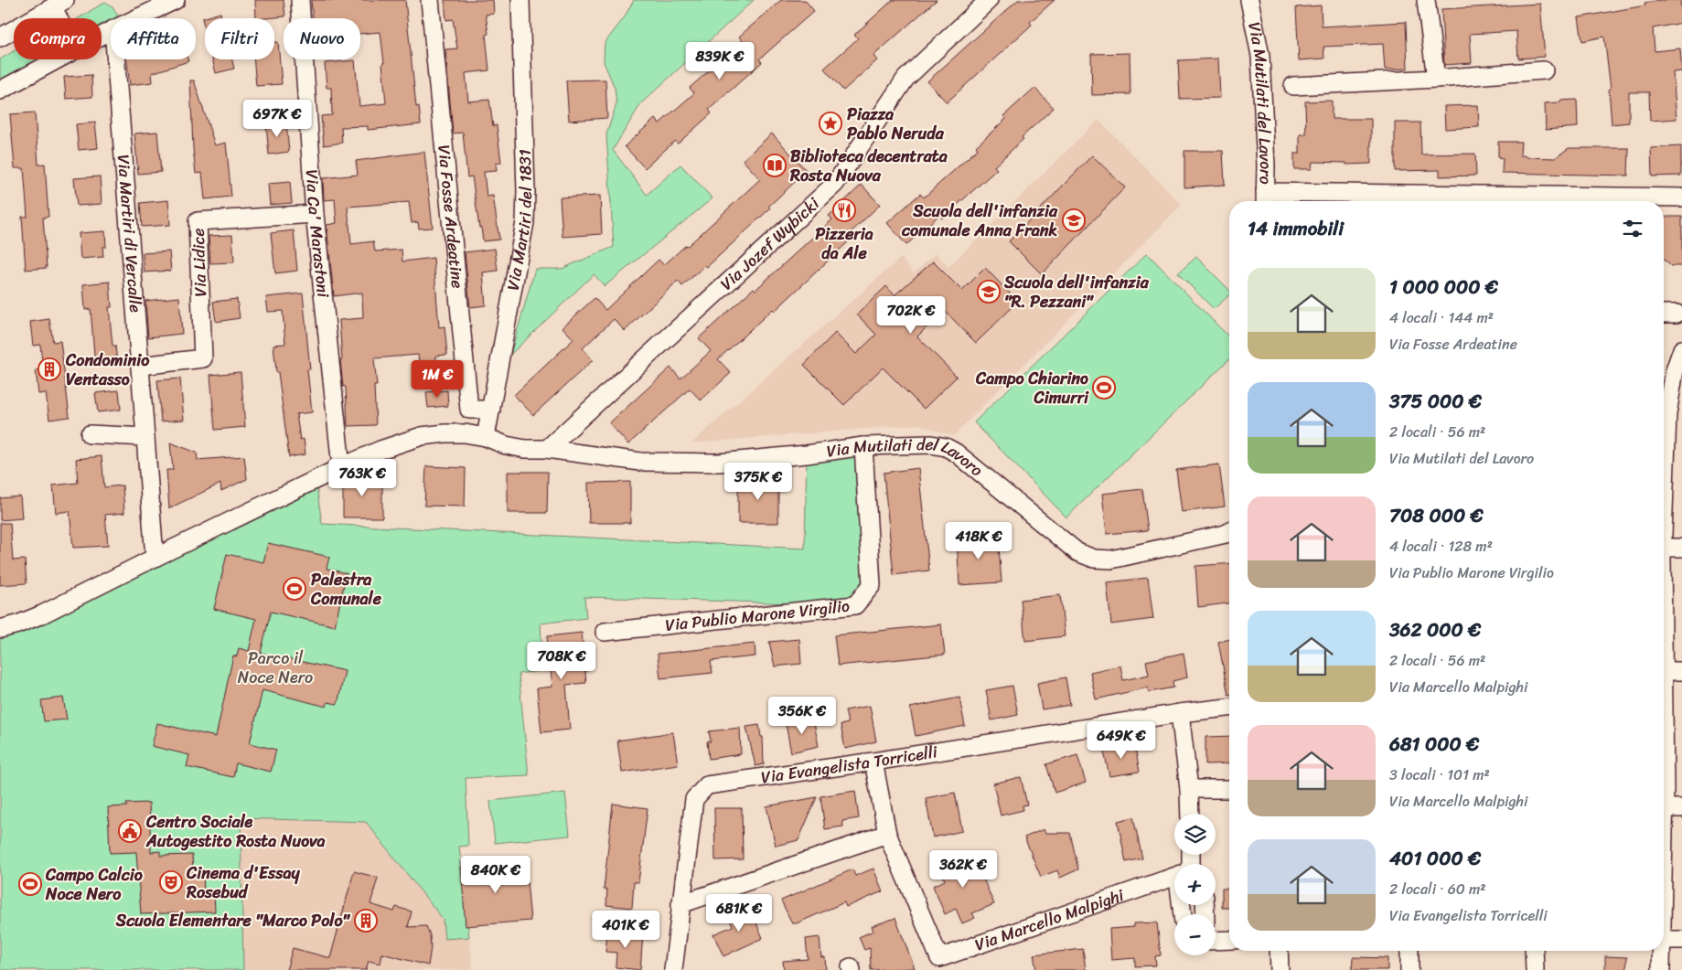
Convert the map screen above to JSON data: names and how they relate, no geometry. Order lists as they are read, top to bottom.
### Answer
{
  "streets": {
    "street": [
      "Via Mutilati del Lavoro",
      "Via Fosse Ardeatine",
      "Via Martiri del 1831",
      "Via Martiri di Vercalle",
      "Via Ca' Marastoni",
      "Via Jozef Wybicki",
      "Via Lidice",
      "Via Publio Marone Virgilio",
      "Via Evangelista Torricelli",
      "Via Marcello Malpighi"
    ]
  },
  "crossings": [
    ["Via Mutilati del Lavoro", "Via Martiri del 1831"],
    ["Via Mutilati del Lavoro", "Via Martiri di Vercalle"],
    ["Via Mutilati del Lavoro", "Via Ca' Marastoni"],
    ["Via Mutilati del Lavoro", "Via Jozef Wybicki"],
    ["Via Mutilati del Lavoro", "Via Publio Marone Virgilio"],
    ["Via Fosse Ardeatine", "Via Martiri del 1831"],
    ["Via Martiri di Vercalle", "Via Lidice"],
    ["Via Ca' Marastoni", "Via Lidice"],
    ["Via Evangelista Torricelli", "Via Marcello Malpighi"]
  ],
  "parks": ["Parco il Noce Nero"],
  "places": {
    "place": ["Piazza Pablo Neruda"],
    "library": ["Biblioteca decentrata Rosta Nuova"],
    "restaurant": ["Pizzeria da Ale"],
    "school or university": ["Scuola dell'infanzia comunale Anna Frank", "Scuola dell'infanzia \"R. Pezzani\""],
    "building": ["Condominio Ventasso", "Scuola Elementare \"Marco Polo\""],
    "sports": ["Campo Chiarino Cimurri", "Palestra Comunale", "Campo Calcio Noce Nero"],
    "public building": ["Centro Sociale Autogestito Rosta Nuova"],
    "theatre": ["Cinema d'Essay Rosebud"]
  },
  "page": {
    "chip": [
      "Compra",
      "Affitta",
      "Filtri",
      "Nuovo"
    ],
    "price": [
      "839K €",
      "697K €",
      "702K €",
      "1M €",
      "763K €",
      "375K €",
      "418K €",
      "708K €",
      "356K €",
      "649K €",
      "362K €",
      "840K €",
      "681K €",
      "401K €"
    ],
    "heading": "14 immobili",
    "list": [
      {
        "name": "1 000 000 €",
        "note": "4 locali · 144 m² · Via Fosse Ardeatine"
      },
      {
        "name": "375 000 €",
        "note": "2 locali · 56 m² · Via Mutilati del Lavoro"
      },
      {
        "name": "708 000 €",
        "note": "4 locali · 128 m² · Via Publio Marone Virgilio"
      },
      {
        "name": "362 000 €",
        "note": "2 locali · 56 m² · Via Marcello Malpighi"
      },
      {
        "name": "681 000 €",
        "note": "3 locali · 101 m² · Via Marcello Malpighi"
      },
      {
        "name": "401 000 €",
        "note": "2 locali · 60 m² · Via Evangelista Torricelli"
      }
    ],
    "map_buttons": ["+", "−"]
  }
}
